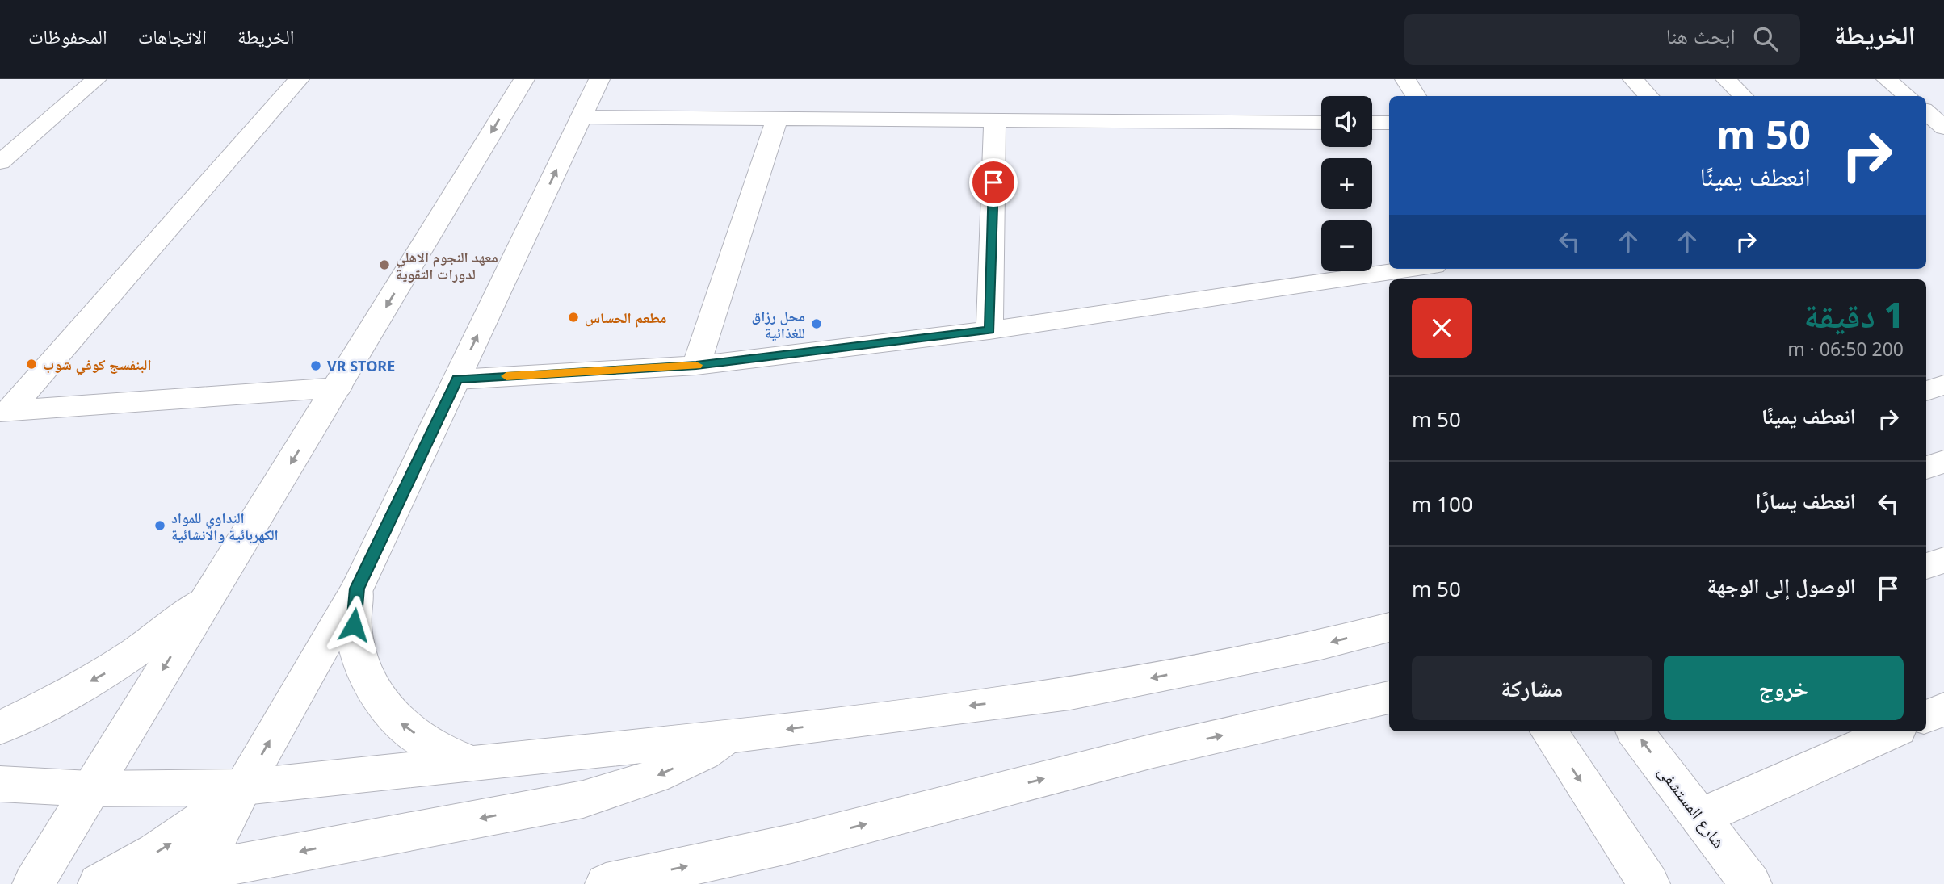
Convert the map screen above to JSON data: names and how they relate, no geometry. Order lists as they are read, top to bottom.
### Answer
{
  "streets": {
    "street": ["شارع المستشفى"]
  },
  "places": [
    "معهد النجوم الاهلي لدورات التقوية",
    "مطعم الحساس",
    "محل رزاق للغذائية",
    "البنفسج كوفي شوب",
    "VR STORE",
    "النداوي للمواد الكهربائية والانشائية"
  ],
  "page": {
    "header": "الخريطة",
    "search": "ابحث هنا",
    "nav": ["الخريطة", "الاتجاهات", "المحفوظات"],
    "map_buttons": ["+", "−"],
    "turn": ["50 m", "انعطف يمينًا"],
    "heading": ["1 دقيقة", "200 m · 06:50"],
    "list": [
      {
        "name": "انعطف يمينًا",
        "value": "50 m"
      },
      {
        "name": "انعطف يسارًا",
        "value": "100 m"
      },
      {
        "name": "الوصول إلى الوجهة",
        "value": "50 m"
      }
    ],
    "buttons": ["خروج", "مشاركة"]
  }
}
